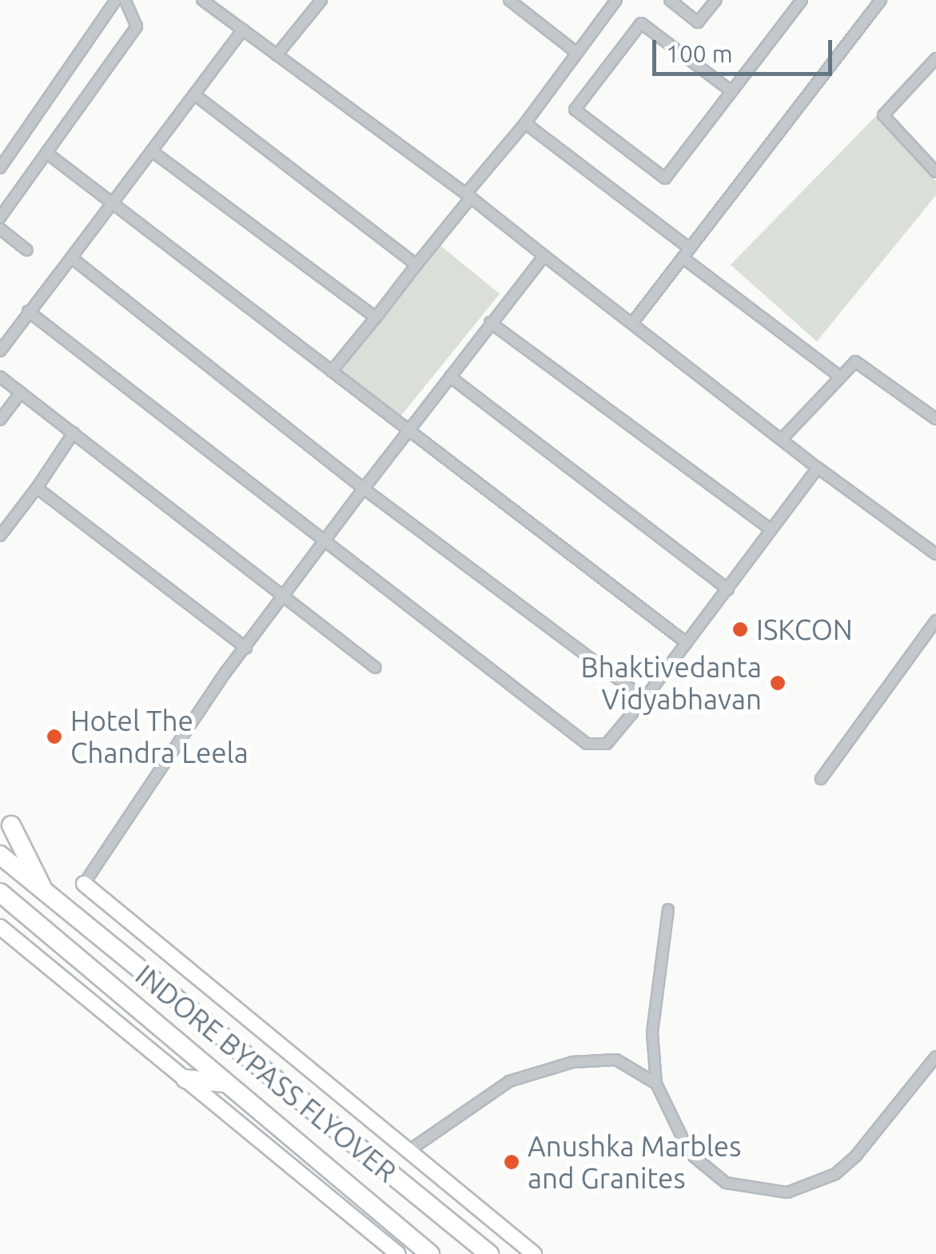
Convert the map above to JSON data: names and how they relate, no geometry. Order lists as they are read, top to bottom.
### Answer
{
  "streets": {
    "highway": ["INDORE BYPASS FLYOVER"]
  },
  "places": [
    "ISKCON",
    "Bhaktivedanta Vidyabhavan",
    "Hotel The Chandra Leela",
    "Anushka Marbles and Granites"
  ],
  "scale_bar": "100 m"
}
